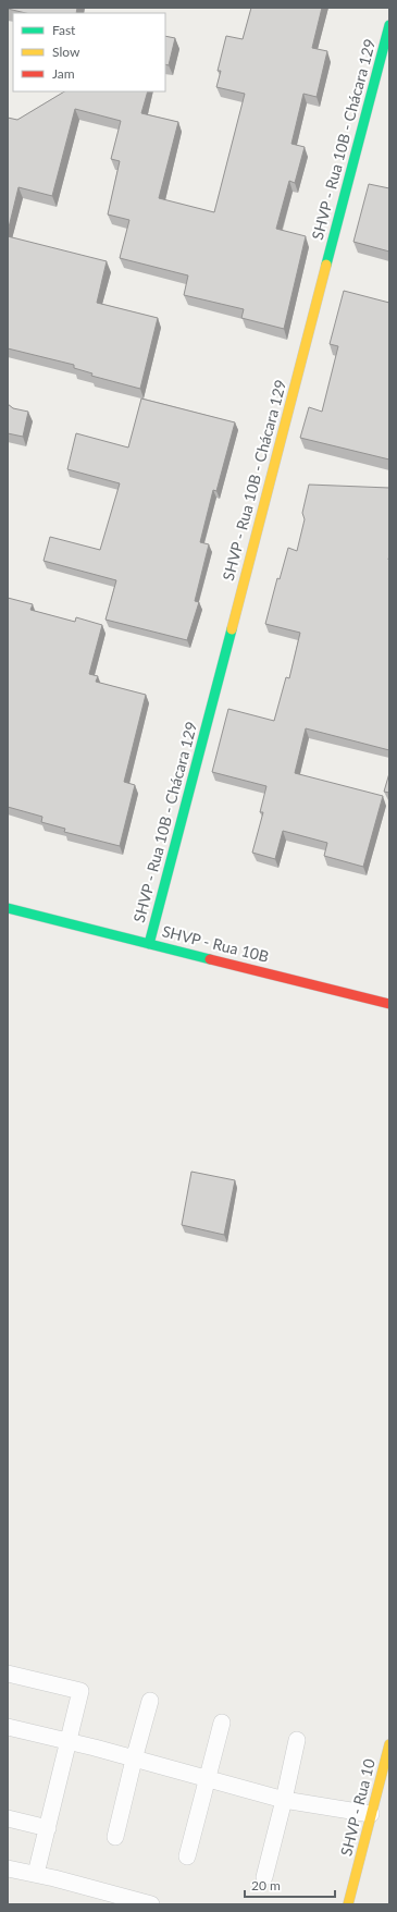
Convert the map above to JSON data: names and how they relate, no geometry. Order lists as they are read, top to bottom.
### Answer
{
  "streets": {
    "street": ["SHVP - Rua 10B - Chácara 129", "SHVP - Rua 10B", "SHVP - Rua 10"]
  },
  "crossings": [
    ["SHVP - Rua 10B - Chácara 129", "SHVP - Rua 10B"]
  ],
  "legend": ["Fast", "Slow", "Jam"],
  "scale_bar": "20 m"
}
